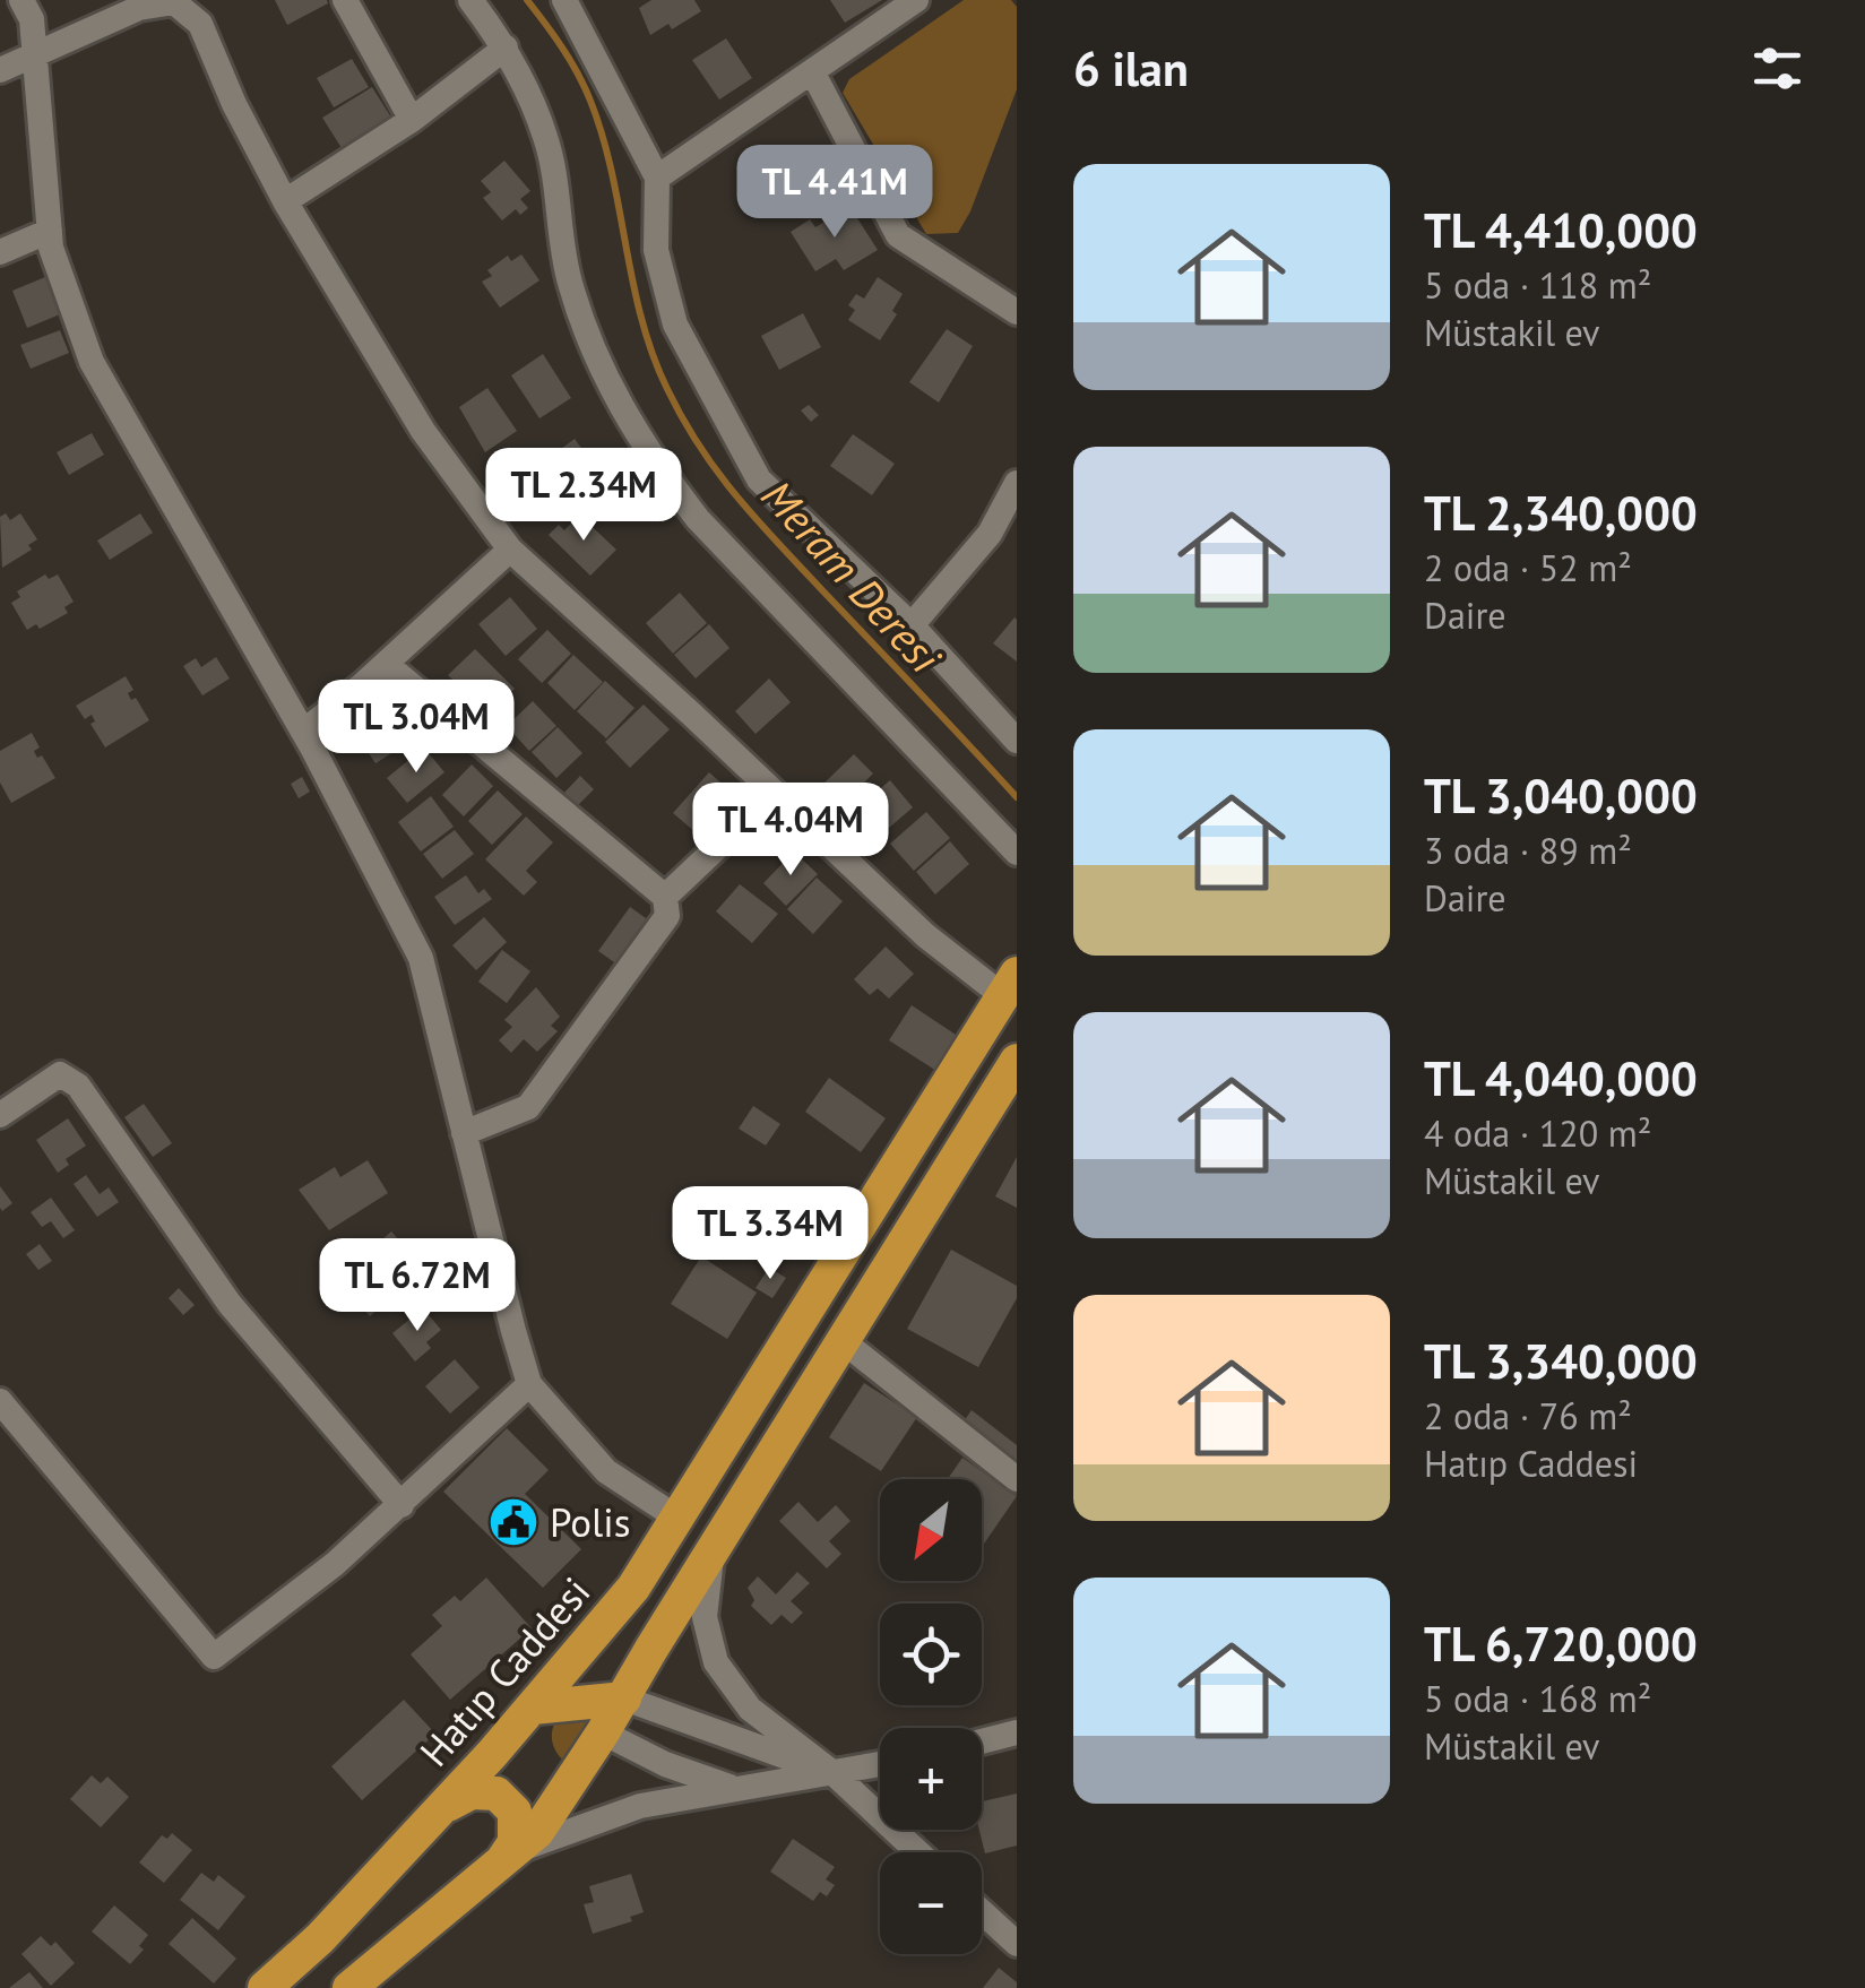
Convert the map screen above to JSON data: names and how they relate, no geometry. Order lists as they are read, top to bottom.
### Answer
{
  "streets": {
    "main road": ["Hatıp Caddesi"]
  },
  "water": ["Meram Deresi"],
  "places": {
    "public building": ["Polis"]
  },
  "north": "bottom left",
  "page": {
    "heading": "6 ilan",
    "list": [
      {
        "name": "TL 4,410,000",
        "note": "5 oda · 118 m² · Müstakil ev"
      },
      {
        "name": "TL 2,340,000",
        "note": "2 oda · 52 m² · Daire"
      },
      {
        "name": "TL 3,040,000",
        "note": "3 oda · 89 m² · Daire"
      },
      {
        "name": "TL 4,040,000",
        "note": "4 oda · 120 m² · Müstakil ev"
      },
      {
        "name": "TL 3,340,000",
        "note": "2 oda · 76 m² · Hatıp Caddesi"
      },
      {
        "name": "TL 6,720,000",
        "note": "5 oda · 168 m² · Müstakil ev"
      }
    ],
    "price": [
      "TL 4.41M",
      "TL 2.34M",
      "TL 3.04M",
      "TL 4.04M",
      "TL 3.34M",
      "TL 6.72M"
    ],
    "map_buttons": ["+", "−"]
  }
}
